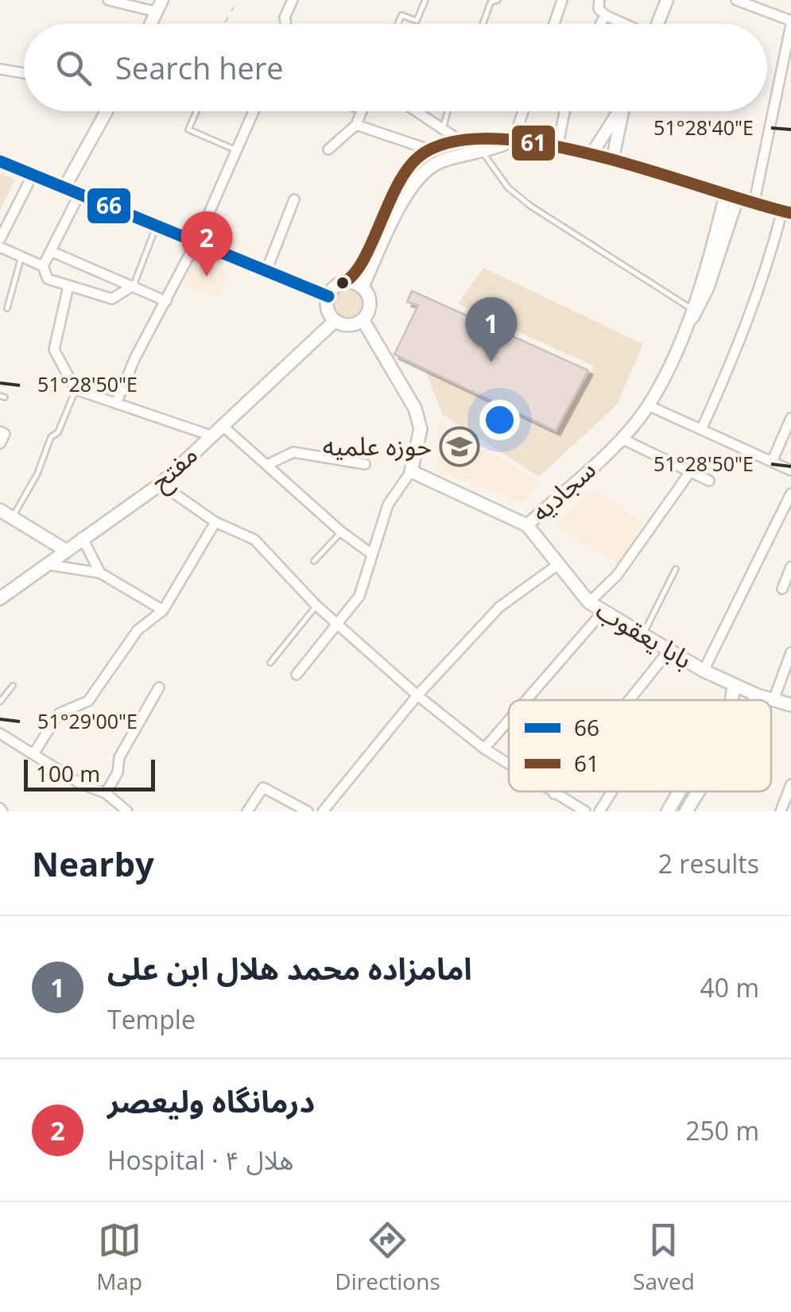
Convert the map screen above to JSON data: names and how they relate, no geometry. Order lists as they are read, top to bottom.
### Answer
{
  "streets": {
    "main road": ["مفتح", "سجادیه", "بابا یعقوب"]
  },
  "crossings": [
    ["سجادیه", "بابا یعقوب"]
  ],
  "places": {
    "school or university": ["حوزه علمیه"]
  },
  "lines": ["transit line 61", "transit line 66"],
  "legend": ["66", "61"],
  "scale_bar": "100 m",
  "page": {
    "search": "Search here",
    "pins": ["2", "1"],
    "scale": "100 m",
    "heading": ["Nearby", "2 results"],
    "list": [
      {
        "mark": "1",
        "name": "امامزاده محمد هلال ابن علی",
        "note": "Temple",
        "value": "40 m"
      },
      {
        "mark": "2",
        "name": "درمانگاه ولیعصر",
        "note": "Hospital · هلال ۴",
        "value": "250 m"
      }
    ],
    "nav": ["Map", "Directions", "Saved"]
  },
  "coordinates": ["51°28'40\"E", "51°28'50\"E", "51°29'00\"E"]
}
